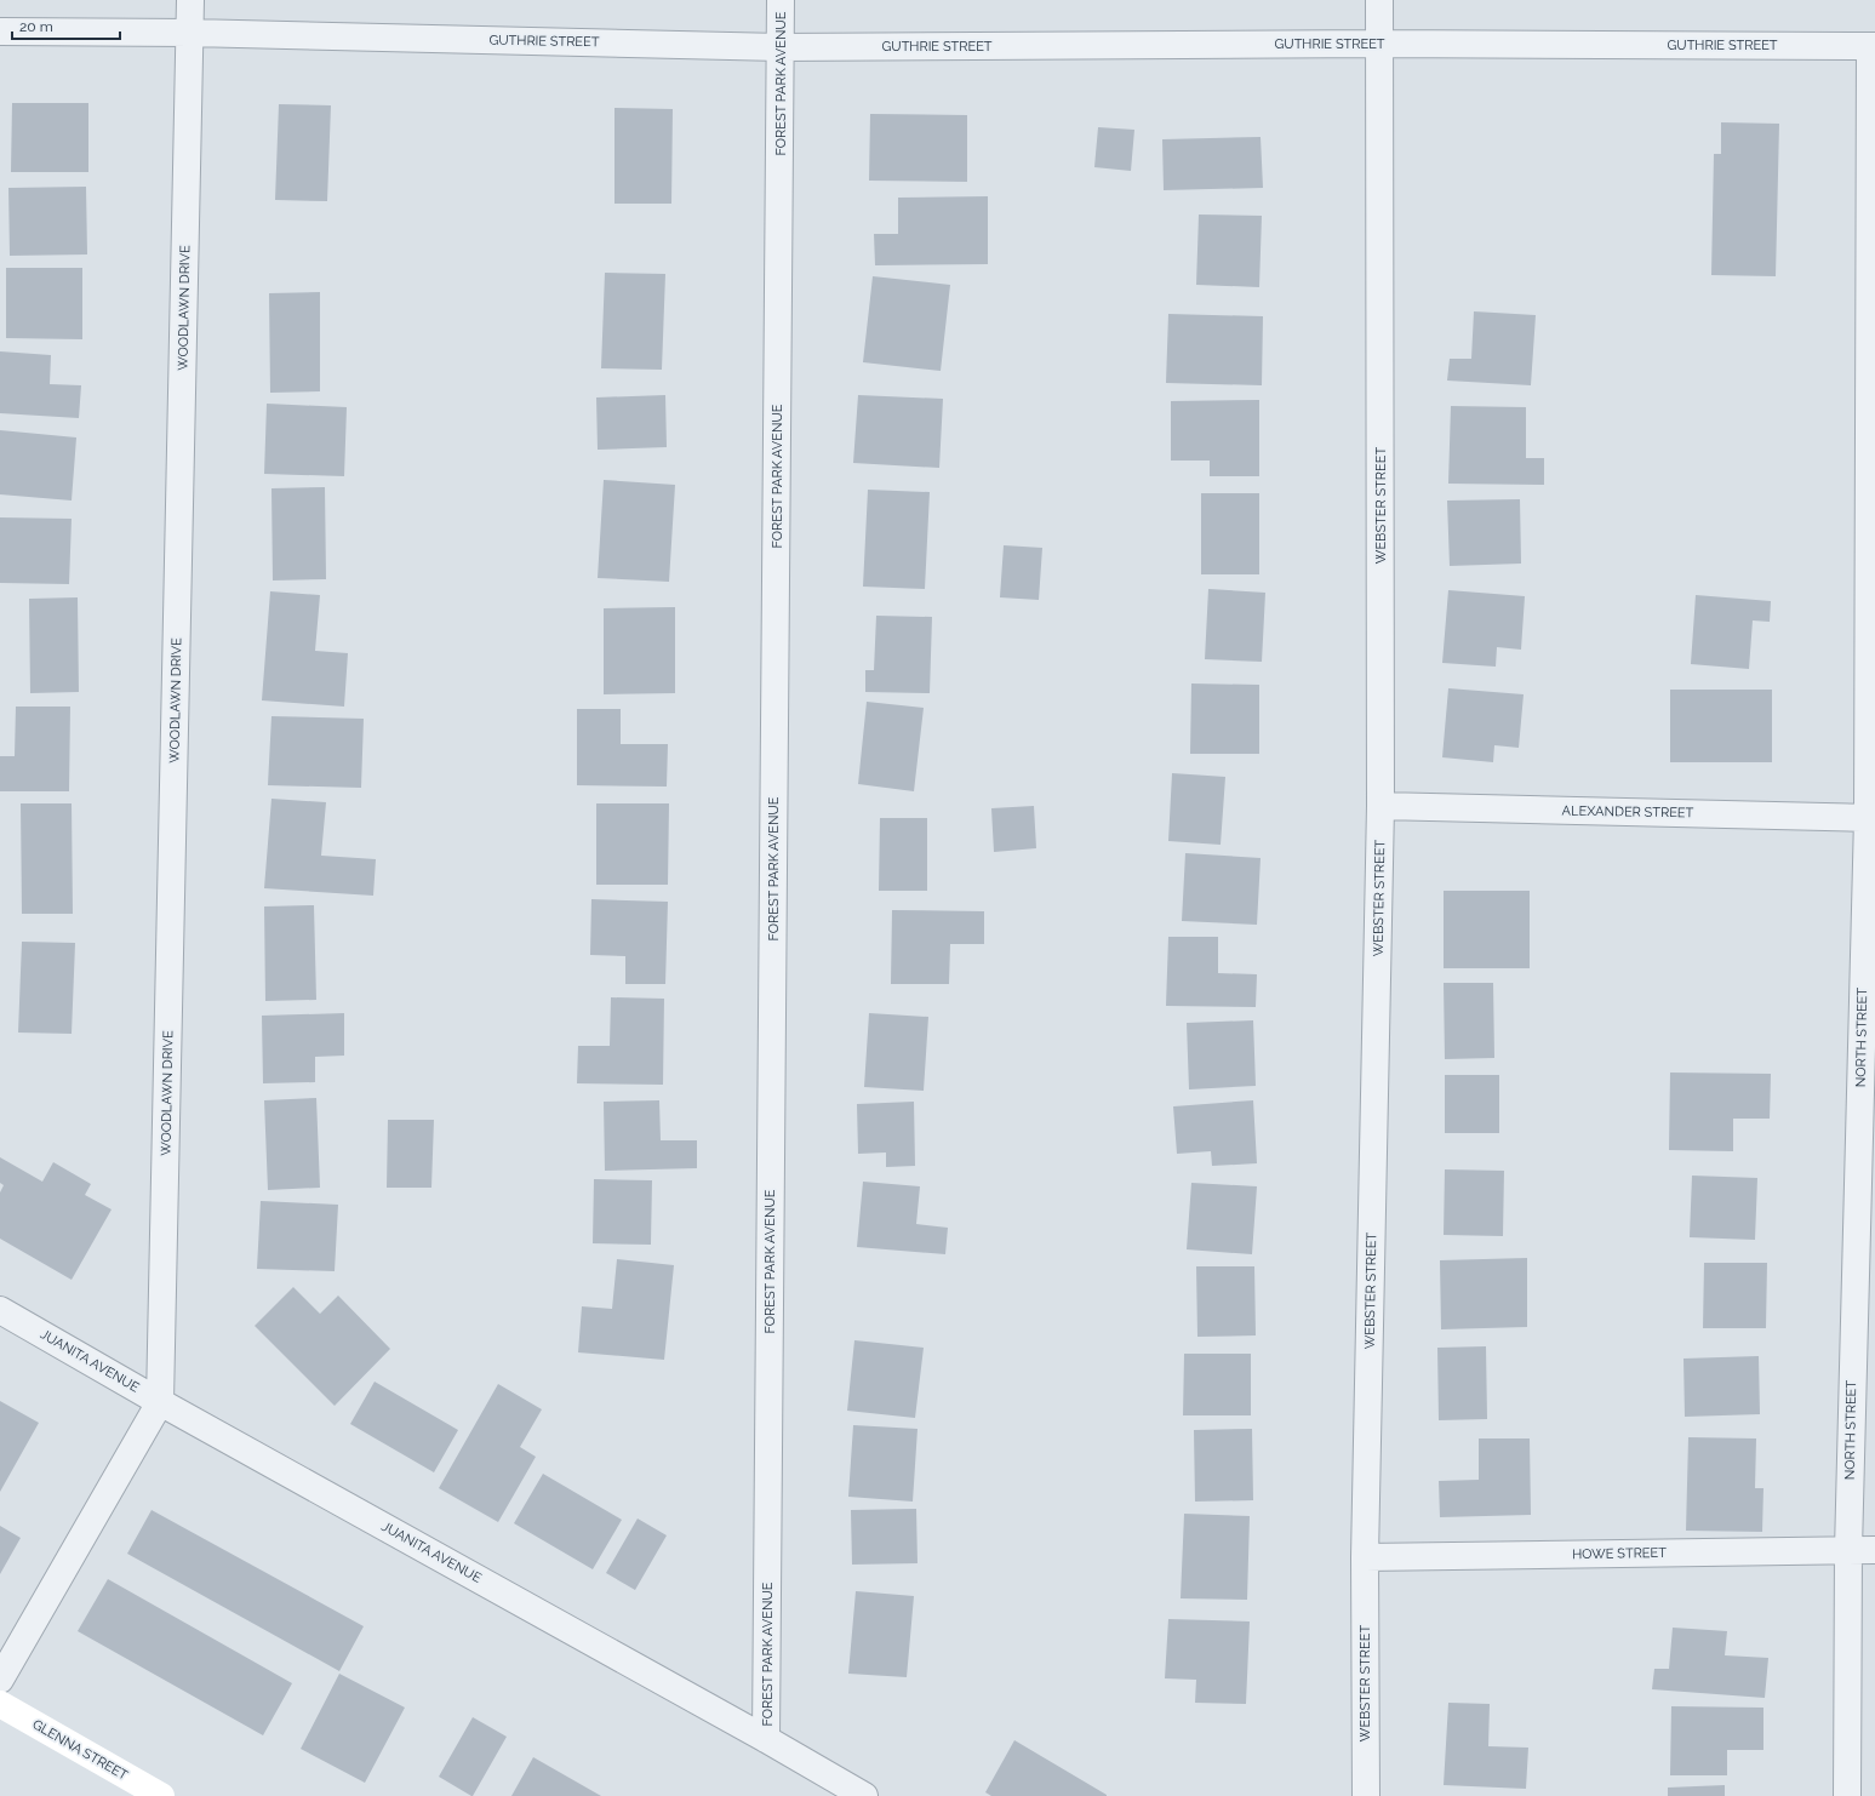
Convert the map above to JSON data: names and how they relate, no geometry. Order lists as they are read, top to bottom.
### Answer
{
  "streets": {
    "main road": ["GLENNA STREET"],
    "street": [
      "GUTHRIE STREET",
      "FOREST PARK AVENUE",
      "WOODLAWN DRIVE",
      "WEBSTER STREET",
      "ALEXANDER STREET",
      "NORTH STREET",
      "JUANITA AVENUE",
      "HOWE STREET"
    ]
  },
  "crossings": [
    ["GUTHRIE STREET", "FOREST PARK AVENUE"],
    ["GUTHRIE STREET", "WOODLAWN DRIVE"],
    ["GUTHRIE STREET", "WEBSTER STREET"],
    ["GUTHRIE STREET", "NORTH STREET"],
    ["FOREST PARK AVENUE", "JUANITA AVENUE"],
    ["WOODLAWN DRIVE", "JUANITA AVENUE"],
    ["WEBSTER STREET", "ALEXANDER STREET"],
    ["WEBSTER STREET", "HOWE STREET"],
    ["ALEXANDER STREET", "NORTH STREET"],
    ["NORTH STREET", "HOWE STREET"]
  ],
  "scale_bar": "20 m"
}
